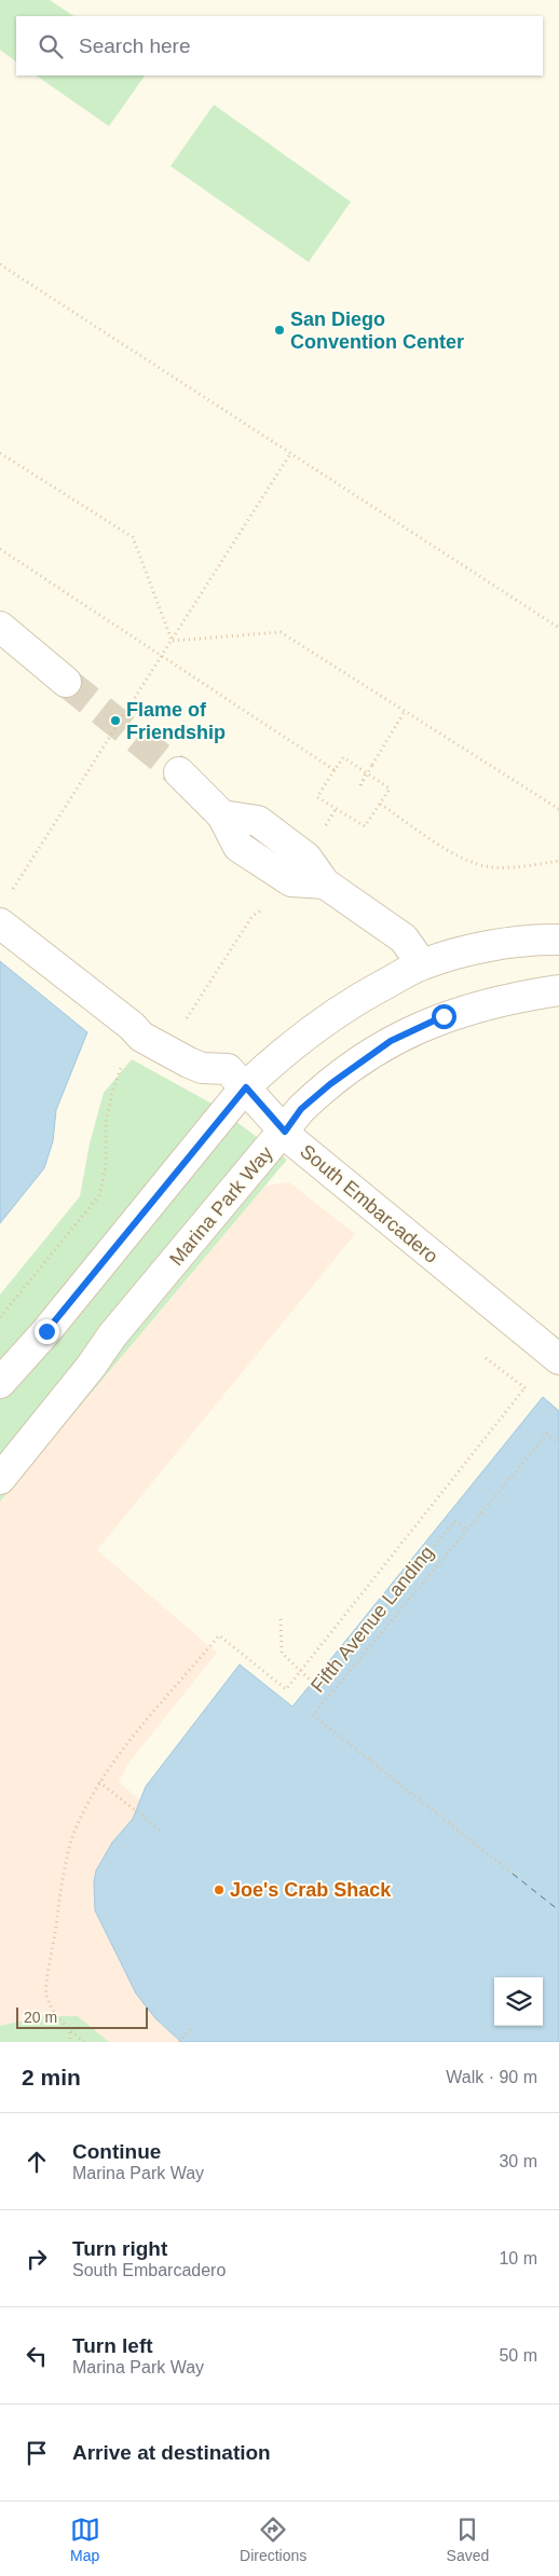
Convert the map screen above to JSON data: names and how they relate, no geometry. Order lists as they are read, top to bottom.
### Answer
{
  "streets": {
    "street": ["South Embarcadero", "Marina Park Way"],
    "path": ["Fifth Avenue Landing"]
  },
  "crossings": [
    ["South Embarcadero", "Marina Park Way"]
  ],
  "places": ["San Diego Convention Center", "Flame of Friendship", "Joe's Crab Shack"],
  "scale_bar": "20 m",
  "page": {
    "search": "Search here",
    "scale": "20 m",
    "heading": ["2 min", "Walk · 90 m"],
    "list": [
      ["Continue", "Marina Park Way", "30 m"],
      ["Turn right", "South Embarcadero", "10 m"],
      ["Turn left", "Marina Park Way", "50 m"],
      "Arrive at destination"
    ],
    "nav": ["Map", "Directions", "Saved"]
  }
}
